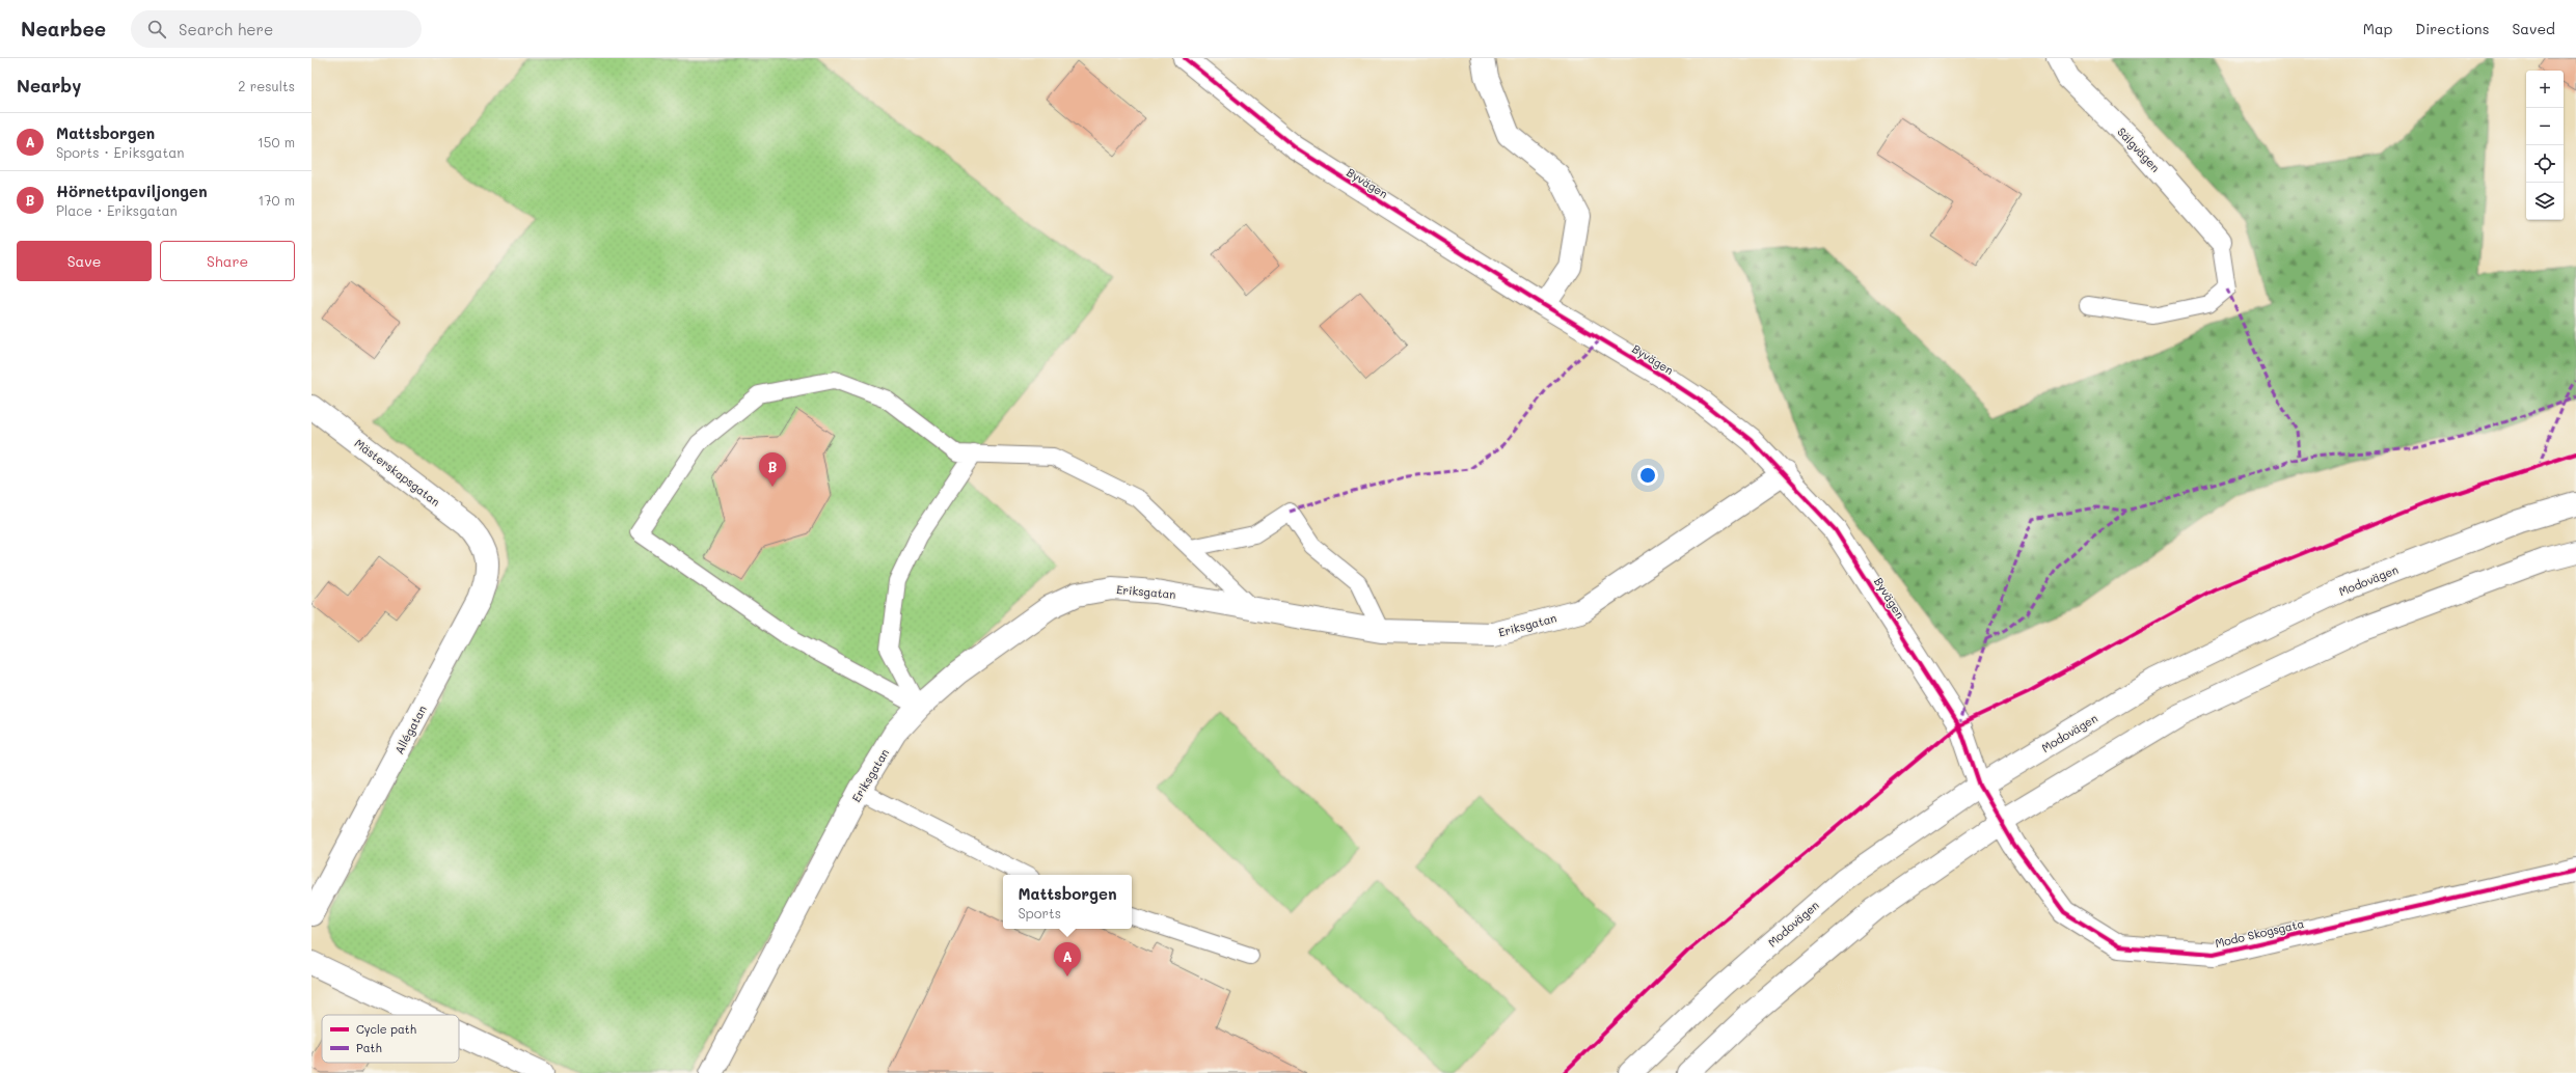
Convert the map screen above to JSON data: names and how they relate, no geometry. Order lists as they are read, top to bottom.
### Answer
{
  "streets": {
    "street": [
      "Sälgvägen",
      "Byvägen",
      "Mästerskapsgatan",
      "Modovägen",
      "Eriksgatan",
      "Allégatan",
      "Modo Skogsgata"
    ]
  },
  "crossings": [
    ["Byvägen", "Modovägen"],
    ["Byvägen", "Eriksgatan"],
    ["Byvägen", "Modo Skogsgata"],
    ["Mästerskapsgatan", "Allégatan"],
    ["Modovägen", "Modo Skogsgata"]
  ],
  "legend": ["Cycle path", "Path"],
  "page": {
    "header": "Nearbee",
    "search": "Search here",
    "nav": ["Map", "Directions", "Saved"],
    "heading": ["Nearby", "2 results"],
    "map_buttons": ["+", "−"],
    "list": [
      {
        "mark": "A",
        "name": "Mattsborgen",
        "note": "Sports · Eriksgatan",
        "value": "150 m"
      },
      {
        "mark": "B",
        "name": "Hörnettpaviljongen",
        "note": "Place · Eriksgatan",
        "value": "170 m"
      }
    ],
    "buttons": ["Save", "Share"],
    "pins": ["B", "A"],
    "popup": ["Mattsborgen", "Sports"]
  }
}
